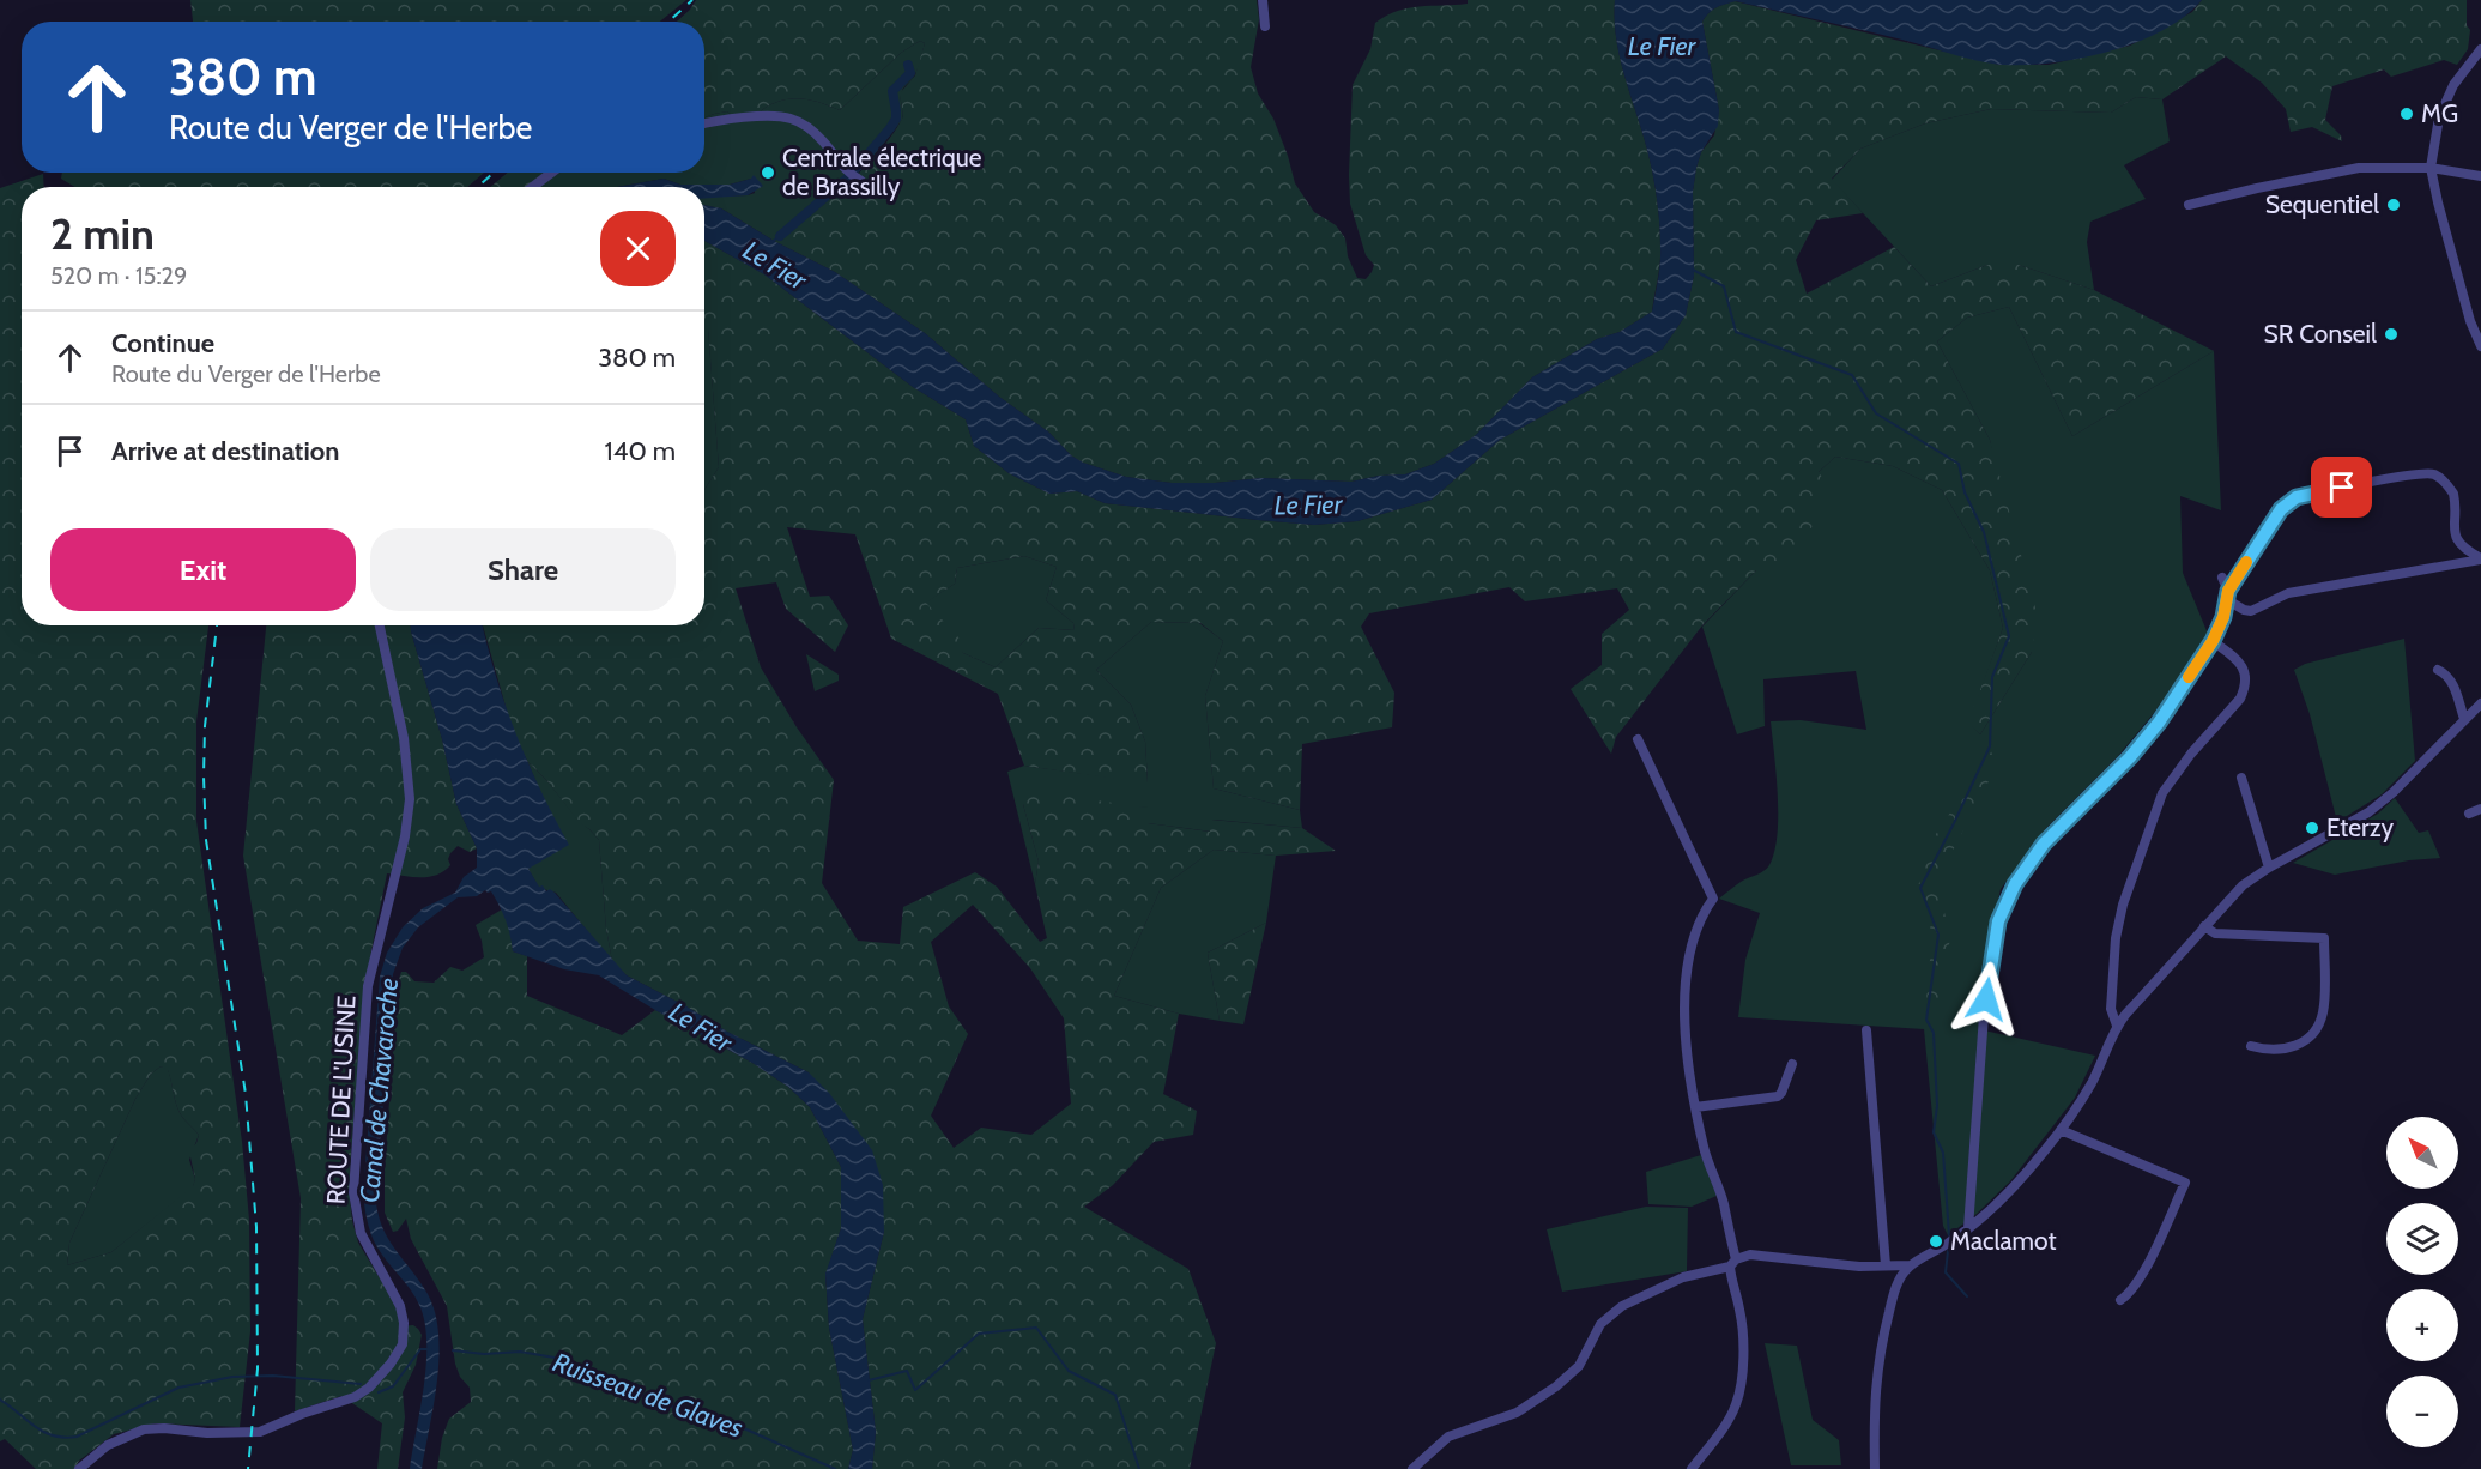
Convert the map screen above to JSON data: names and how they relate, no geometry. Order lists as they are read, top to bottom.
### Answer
{
  "streets": {
    "street": ["ROUTE DE L'USINE"]
  },
  "water": ["Le Fier", "Canal de Chavaroche", "Ruisseau de Glaves"],
  "places": [
    "MG",
    "Centrale électrique de Brassilly",
    "Sequentiel",
    "SR Conseil",
    "Eterzy",
    "Maclamot"
  ],
  "north": "top left",
  "page": {
    "turn": ["380 m", "Route du Verger de l'Herbe"],
    "heading": ["2 min", "520 m · 15:29"],
    "list": [
      {
        "name": "Continue",
        "note": "Route du Verger de l'Herbe",
        "value": "380 m"
      },
      {
        "name": "Arrive at destination",
        "value": "140 m"
      }
    ],
    "buttons": ["Exit", "Share"],
    "map_buttons": ["+", "−"]
  }
}
